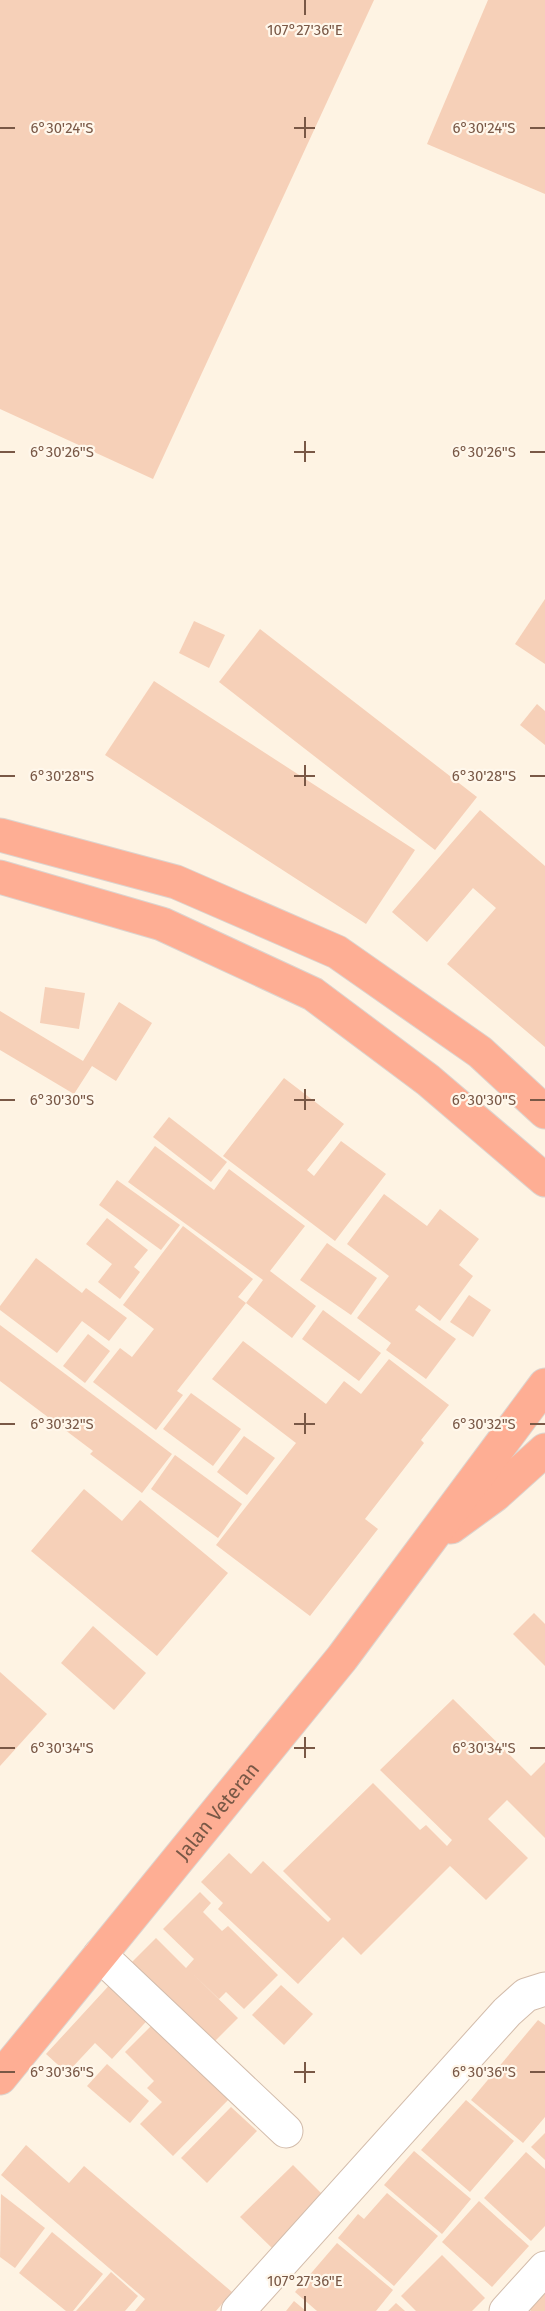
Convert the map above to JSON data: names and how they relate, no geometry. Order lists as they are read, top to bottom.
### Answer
{
  "streets": {
    "highway": ["Jalan Veteran"]
  },
  "coordinates": [
    "107°27'36\"E",
    "6°30'24\"S",
    "6°30'26\"S",
    "6°30'28\"S",
    "6°30'30\"S",
    "6°30'32\"S",
    "6°30'34\"S",
    "6°30'36\"S"
  ]
}
